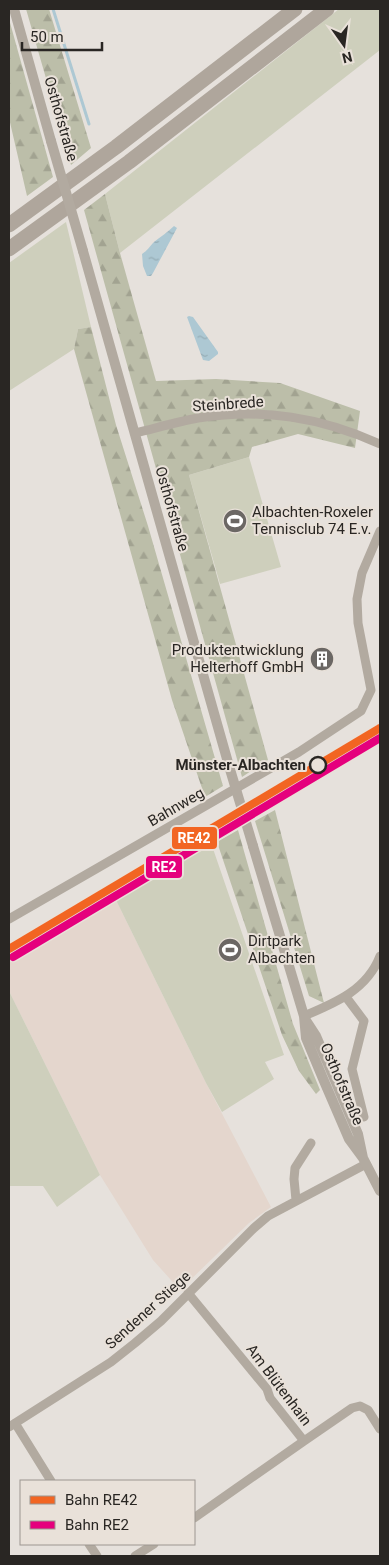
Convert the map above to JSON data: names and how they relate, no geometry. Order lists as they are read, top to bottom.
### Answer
{
  "streets": {
    "street": [
      "Osthofstraße",
      "Steinbrede",
      "Bahnweg",
      "Sendener Stiege",
      "Am Blütenhain"
    ]
  },
  "crossings": [
    ["Osthofstraße", "Steinbrede"],
    ["Osthofstraße", "Sendener Stiege"],
    ["Sendener Stiege", "Am Blütenhain"]
  ],
  "places": {
    "sports": ["Albachten-Roxeler Tennisclub 74 E.v.", "Dirtpark Albachten"],
    "building": ["Produktentwicklung Helterhoff GmbH"],
    "other": ["Münster-Albachten"]
  },
  "lines": ["rail line RE42", "rail line RE2"],
  "legend": ["Bahn RE42", "Bahn RE2"],
  "scale_bar": "50 m",
  "north": "bottom"
}
